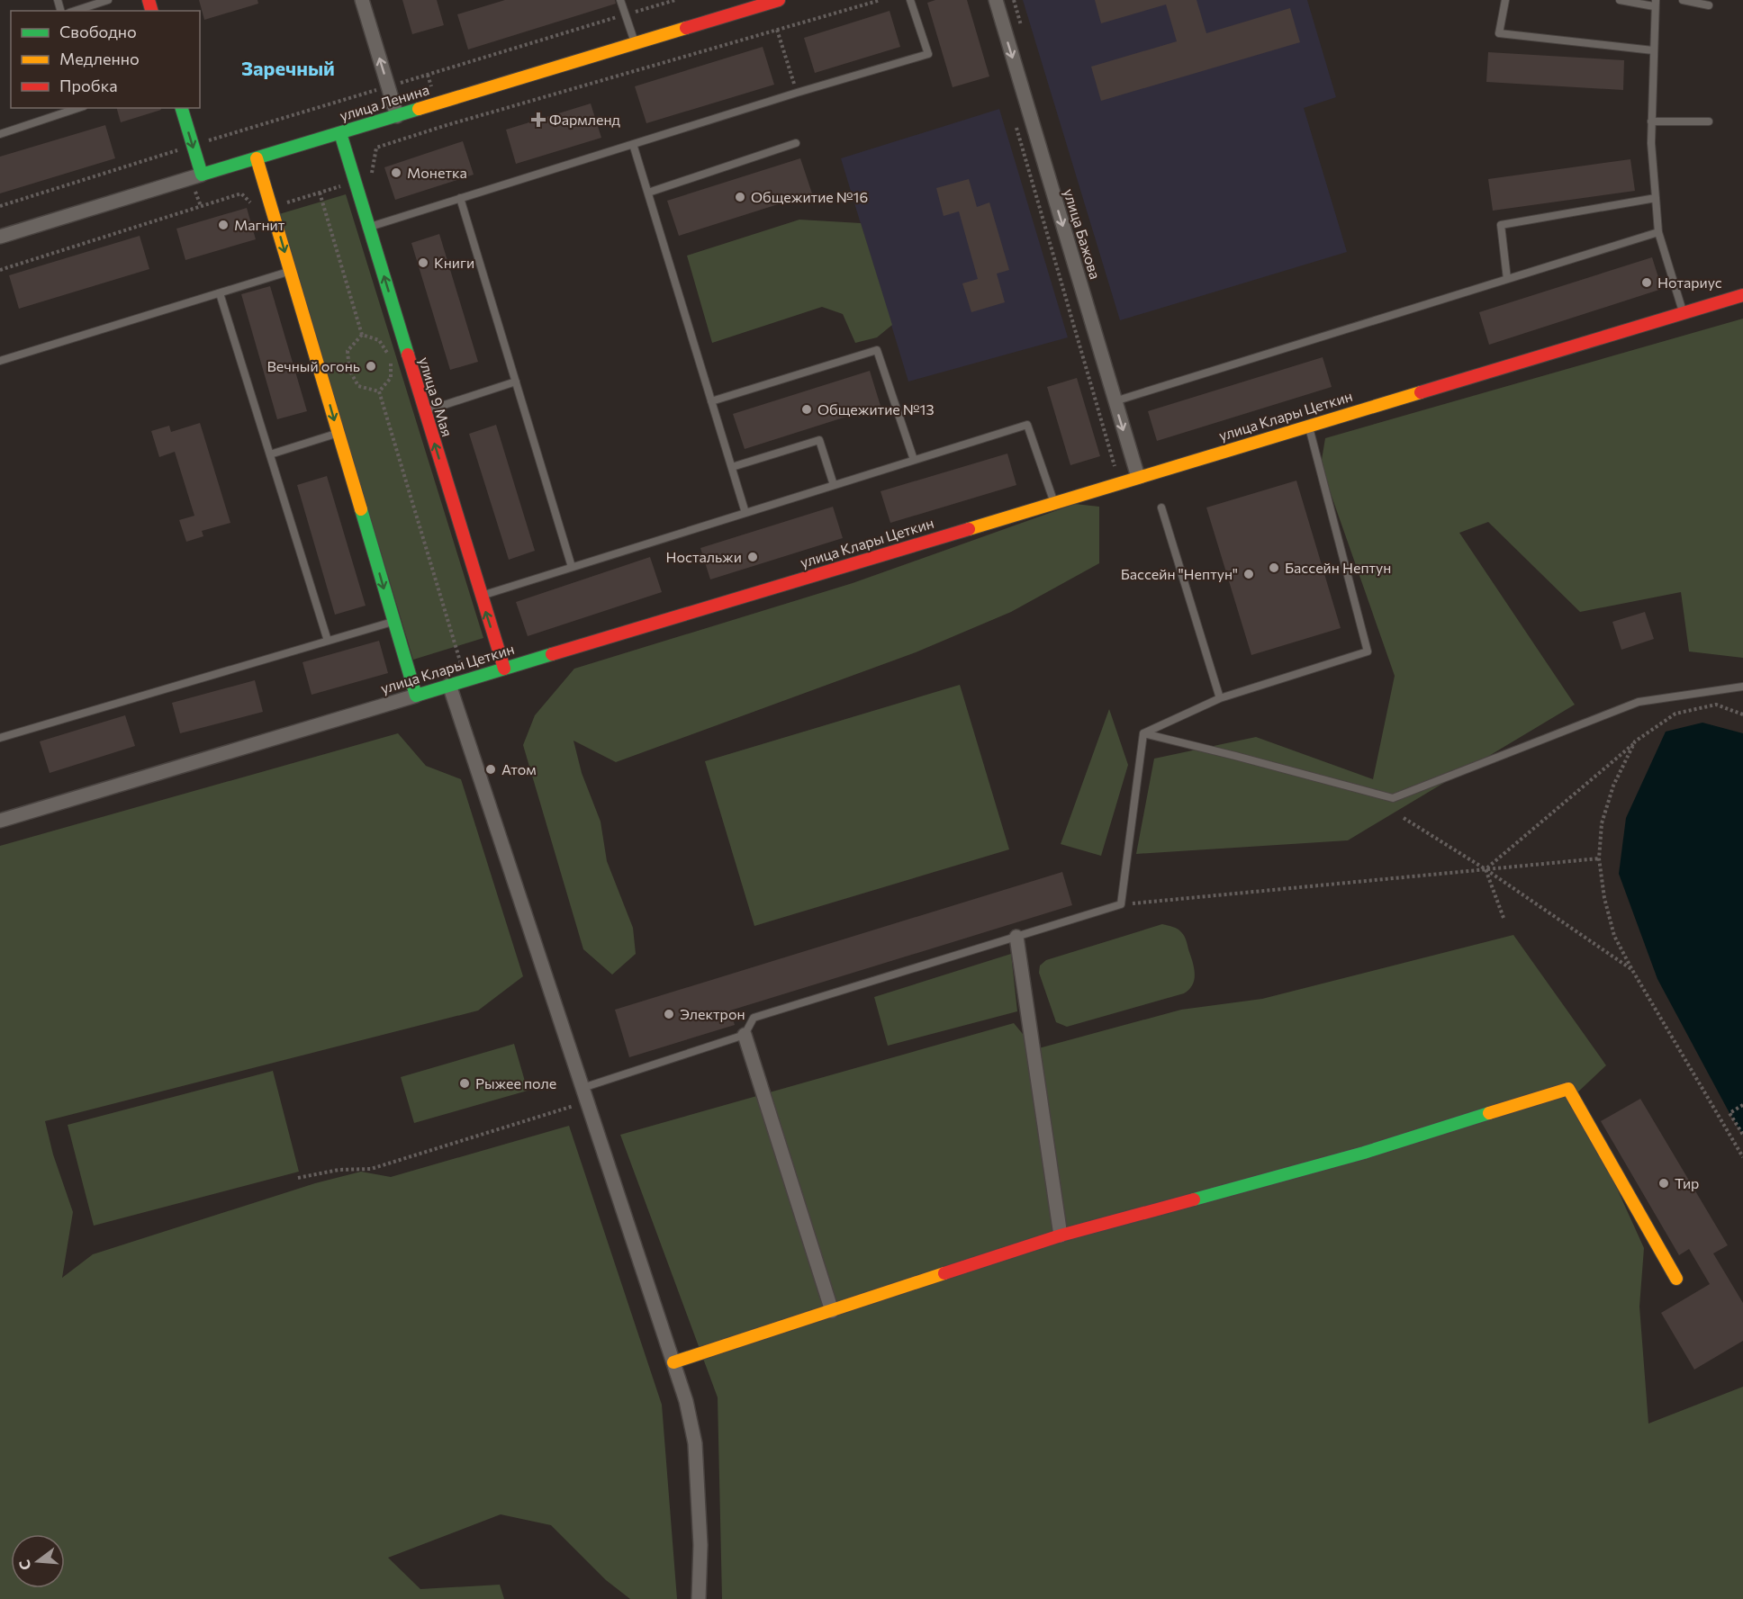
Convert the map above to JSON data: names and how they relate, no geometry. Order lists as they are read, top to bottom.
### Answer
{
  "streets": {
    "street": [
      "улица Ленина",
      "улица Бажова",
      "улица 9 Мая",
      "улица Клары Цеткин"
    ]
  },
  "crossings": [
    ["улица Ленина", "улица 9 Мая"],
    ["улица Бажова", "улица Клары Цеткин"],
    ["улица 9 Мая", "улица Клары Цеткин"]
  ],
  "one_way": ["улица Бажова"],
  "districts": ["Заречный"],
  "places": {
    "health": ["Фармленд"],
    "other": [
      "Монетка",
      "Общежитие №16",
      "Магнит",
      "Книги",
      "Нотариус",
      "Вечный огонь",
      "Общежитие №13",
      "Ностальжи",
      "Бассейн Нептун",
      "Бассейн \"Нептун\"",
      "Атом",
      "Электрон",
      "Рыжее поле",
      "Тир"
    ]
  },
  "legend": ["Свободно", "Медленно", "Пробка"],
  "north": "left"
}
